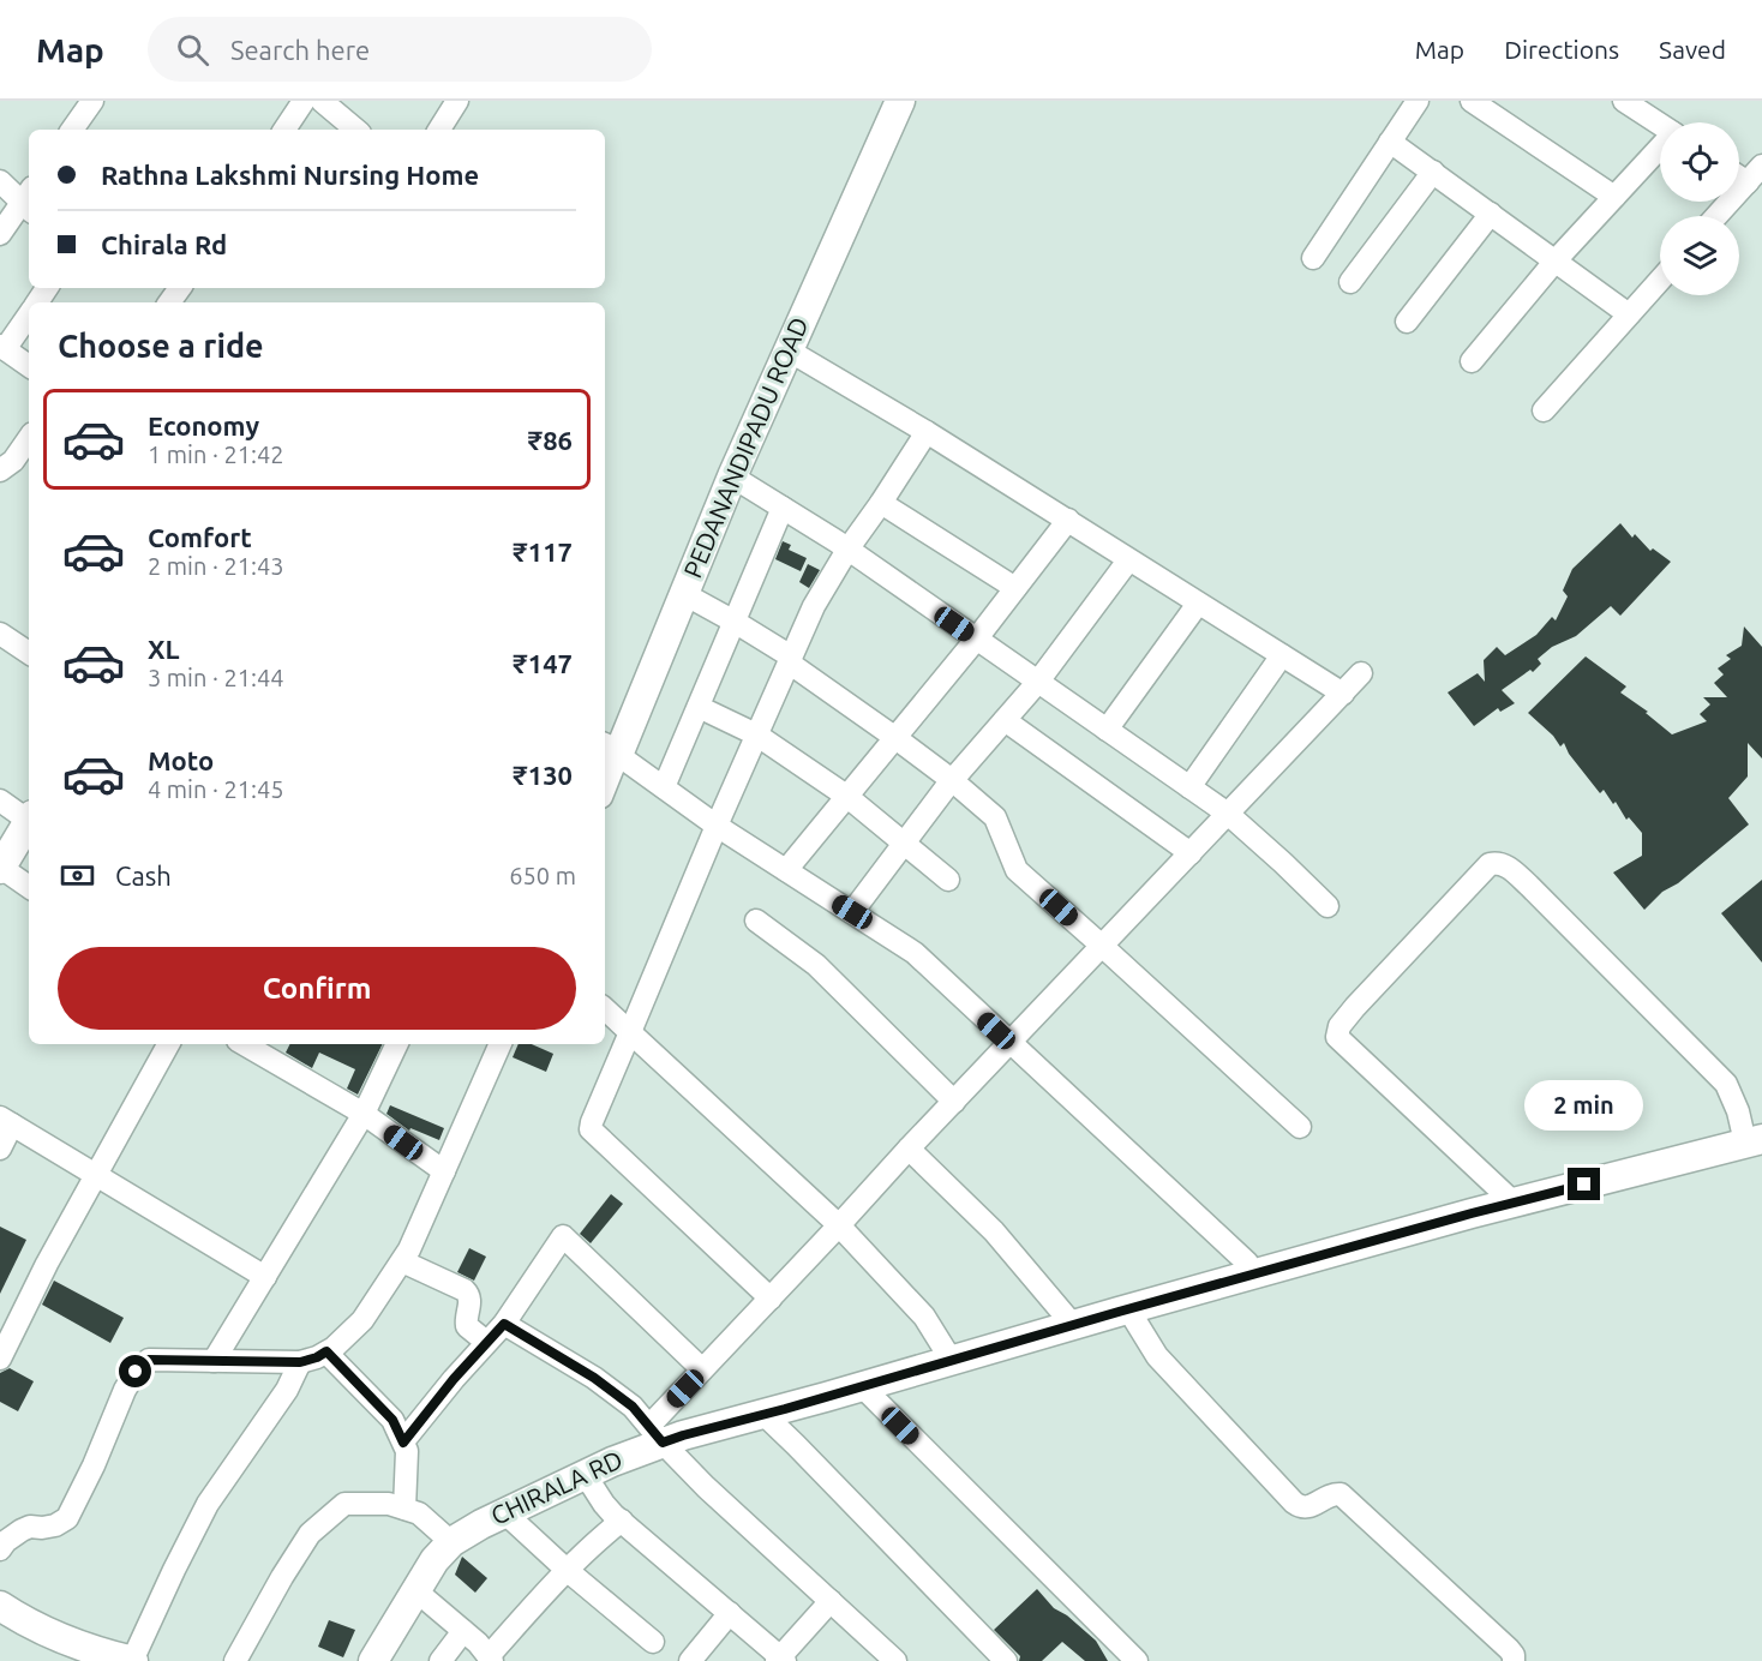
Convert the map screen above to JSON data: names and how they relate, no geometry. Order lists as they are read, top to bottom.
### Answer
{
  "streets": {
    "main road": ["PEDANANDIPADU ROAD", "CHIRALA RD"]
  },
  "page": {
    "header": "Map",
    "search": "Search here",
    "nav": ["Map", "Directions", "Saved"],
    "banner": ["Rathna Lakshmi Nursing Home", "Chirala Rd"],
    "heading": "Choose a ride",
    "list": [
      {
        "name": "Economy",
        "note": "1 min · 21:42",
        "value": "₹86"
      },
      {
        "name": "Comfort",
        "note": "2 min · 21:43",
        "value": "₹117"
      },
      {
        "name": "XL",
        "note": "3 min · 21:44",
        "value": "₹147"
      },
      {
        "name": "Moto",
        "note": "4 min · 21:45",
        "value": "₹130"
      }
    ],
    "pay": ["Cash", "650 m"],
    "buttons": "Confirm",
    "bubble": "2 min"
  }
}
